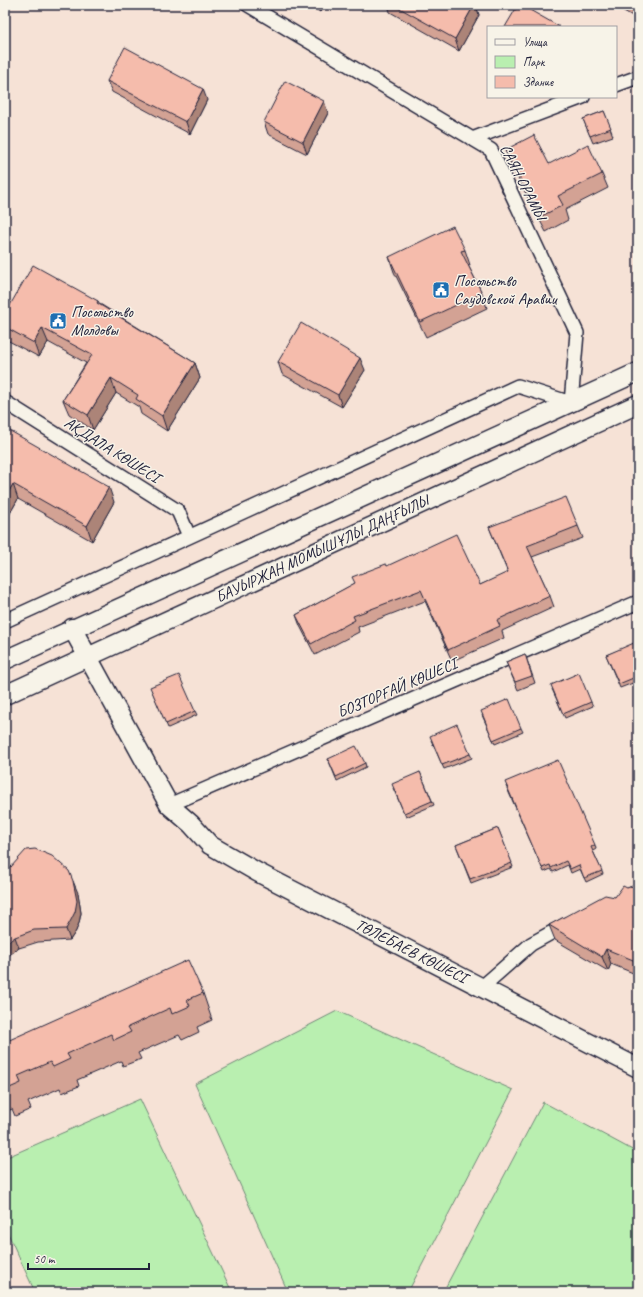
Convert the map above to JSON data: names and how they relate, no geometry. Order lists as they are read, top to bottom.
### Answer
{
  "streets": {
    "main road": ["БАУЫРЖАН МОМЫШҰЛЫ ДАҢҒЫЛЫ", "ТӨЛЕБАЕВ КӨШЕСІ"],
    "street": ["САЯН ОРАМЫ", "АҚДАЛА КӨШЕСІ", "БОЗТОРҒАЙ КӨШЕСІ"]
  },
  "crossings": [
    ["САЯН ОРАМЫ", "БАУЫРЖАН МОМЫШҰЛЫ ДАҢҒЫЛЫ"],
    ["БОЗТОРҒАЙ КӨШЕСІ", "ТӨЛЕБАЕВ КӨШЕСІ"]
  ],
  "places": {
    "public building": ["Посольство Саудовской Аравии", "Посольство Молдовы"]
  },
  "legend": ["Улица", "Парк", "Здание"],
  "scale_bar": "50 m"
}
